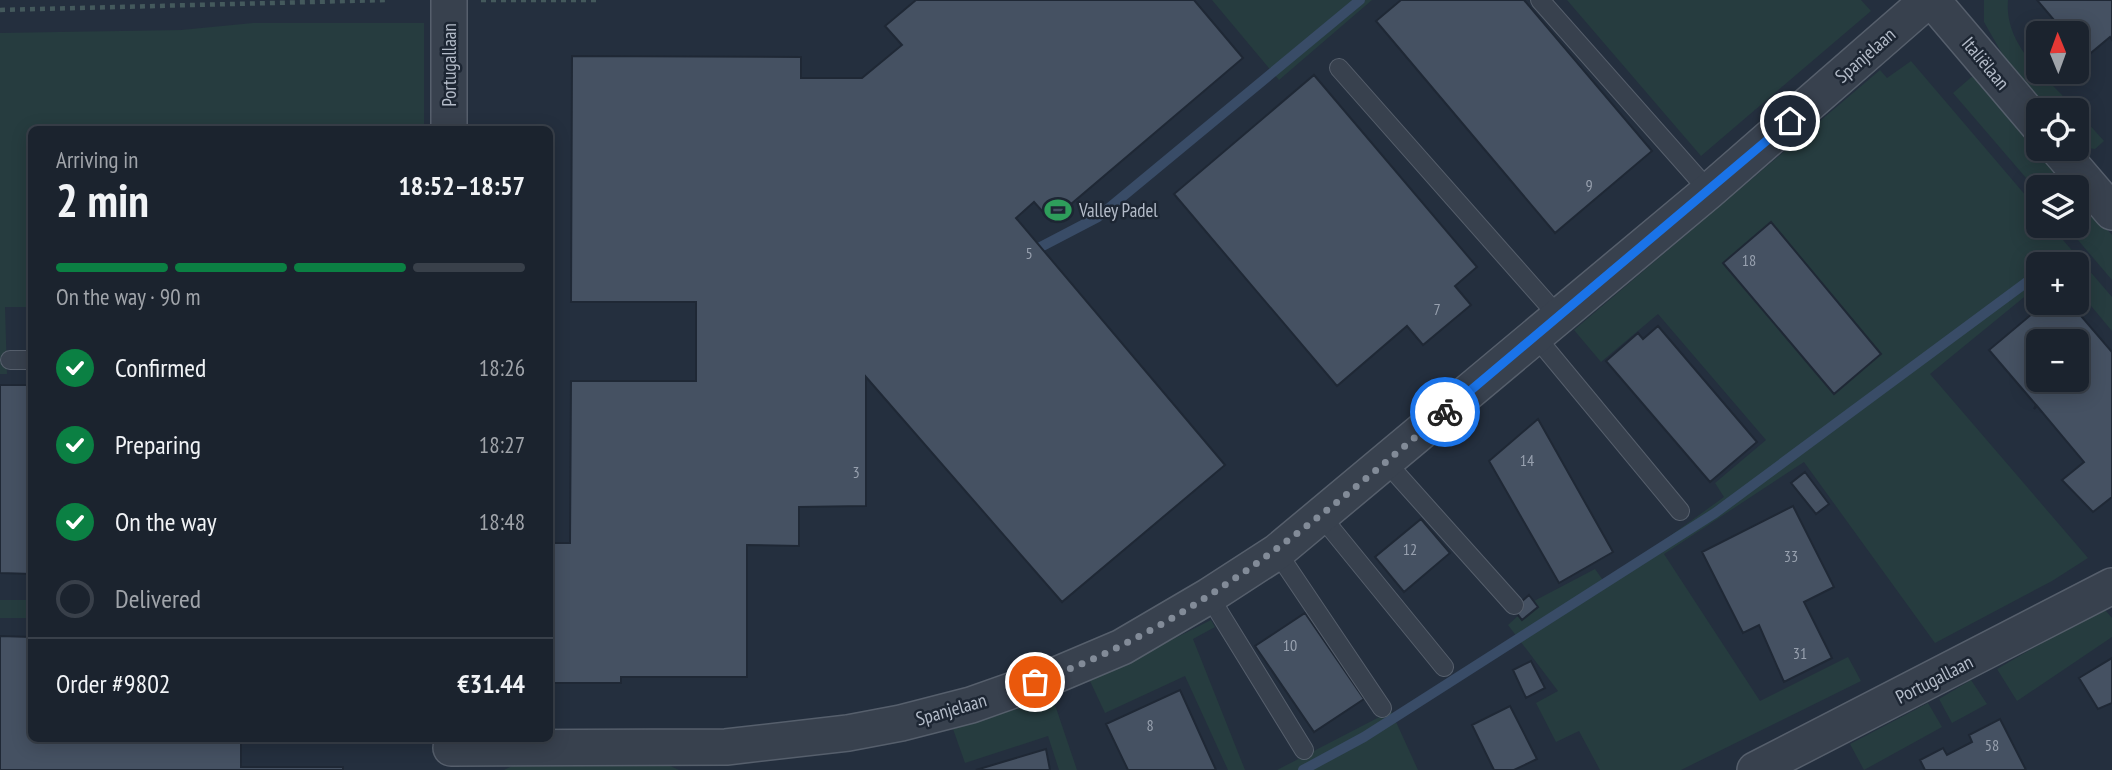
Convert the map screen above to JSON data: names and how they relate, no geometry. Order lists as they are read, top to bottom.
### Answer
{
  "streets": {
    "street": ["Spanjelaan", "Italiëlaan", "Portugallaan"]
  },
  "crossings": [
    ["Spanjelaan", "Italiëlaan"]
  ],
  "places": {
    "sports": ["Valley Padel"]
  },
  "house_numbers": [
    "9",
    "5",
    "18",
    "7",
    "14",
    "3",
    "12",
    "33",
    "10",
    "31",
    "8",
    "58"
  ],
  "north": "top",
  "page": {
    "map_buttons": ["+", "−"],
    "heading": ["2 min", "Arriving in", "18:52–18:57"],
    "panel": ["Order #9802", "€31.44"],
    "bar": "On the way · 90 m",
    "list": [
      ["Confirmed", "18:26"],
      ["Preparing", "18:27"],
      ["On the way", "18:48"],
      "Delivered"
    ]
  }
}
